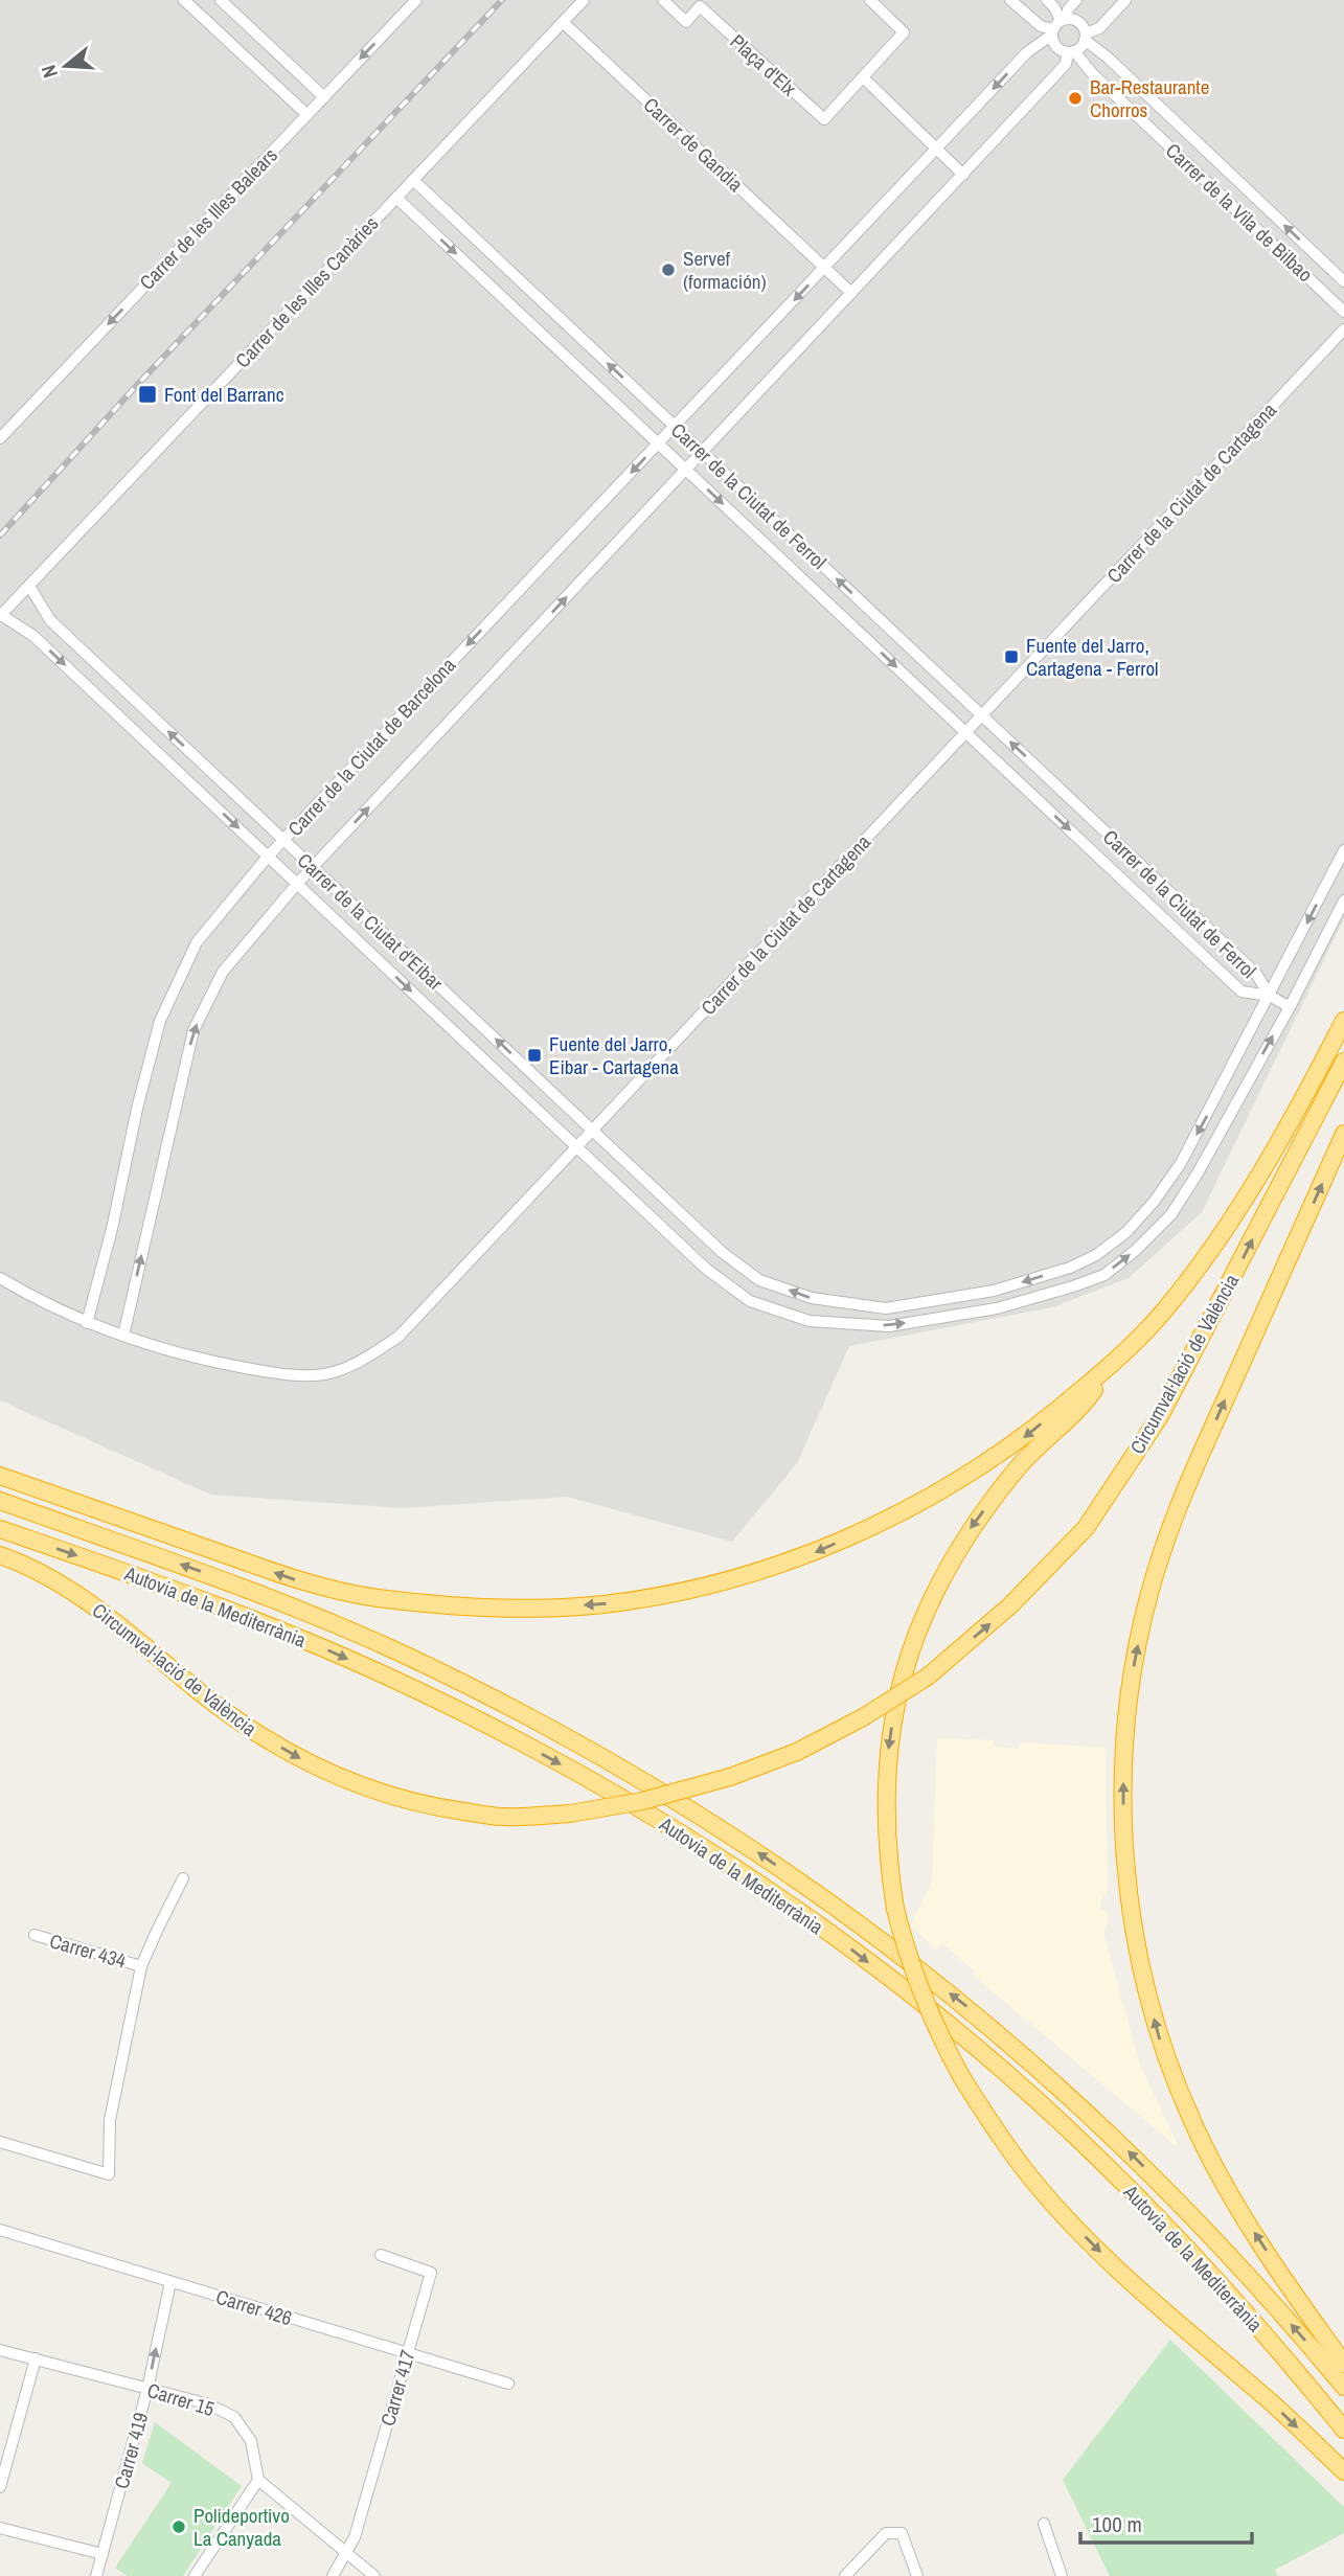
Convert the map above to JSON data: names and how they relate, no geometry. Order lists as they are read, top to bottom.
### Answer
{
  "streets": {
    "highway": ["Circumval·lació de València", "Autovia de la Mediterrània"],
    "street": [
      "Plaça d'Elx",
      "Carrer de Gandia",
      "Carrer de la Vila de Bilbao",
      "Carrer de les Illes Balears",
      "Carrer de les Illes Canàries",
      "Carrer de la Ciutat de Cartagena",
      "Carrer de la Ciutat de Ferrol",
      "Carrer de la Ciutat de Barcelona",
      "Carrer de la Ciutat d'Eibar",
      "Carrer 434",
      "Carrer 426",
      "Carrer 417",
      "Carrer 15",
      "Carrer 419"
    ]
  },
  "crossings": [
    ["Carrer de Gandia", "Carrer de les Illes Canàries"],
    ["Carrer de Gandia", "Carrer de la Ciutat de Barcelona"],
    ["Carrer de la Vila de Bilbao", "Carrer de la Ciutat de Barcelona"],
    ["Carrer de les Illes Canàries", "Carrer de la Ciutat de Ferrol"],
    ["Carrer de les Illes Canàries", "Carrer de la Ciutat d'Eibar"],
    ["Carrer de la Ciutat de Cartagena", "Carrer de la Ciutat de Ferrol"],
    ["Carrer de la Ciutat de Cartagena", "Carrer de la Ciutat de Barcelona"],
    ["Carrer de la Ciutat de Cartagena", "Carrer de la Ciutat d'Eibar"],
    ["Carrer de la Ciutat de Ferrol", "Carrer de la Ciutat de Barcelona"],
    ["Carrer de la Ciutat de Ferrol", "Carrer de la Ciutat d'Eibar"],
    ["Carrer de la Ciutat de Barcelona", "Carrer de la Ciutat d'Eibar"],
    ["Carrer 426", "Carrer 417"],
    ["Carrer 426", "Carrer 419"],
    ["Carrer 15", "Carrer 419"]
  ],
  "one_way": ["Carrer de les Illes Balears", "Carrer 419"],
  "places": {
    "other": ["Bar-Restaurante Chorros", "Servef (formación)", "Polideportivo La Canyada"],
    "transit": ["Font del Barranc", "Fuente del Jarro, Cartagena - Ferrol", "Fuente del Jarro, Eibar - Cartagena"]
  },
  "scale_bar": "100 m",
  "north": "left"
}
